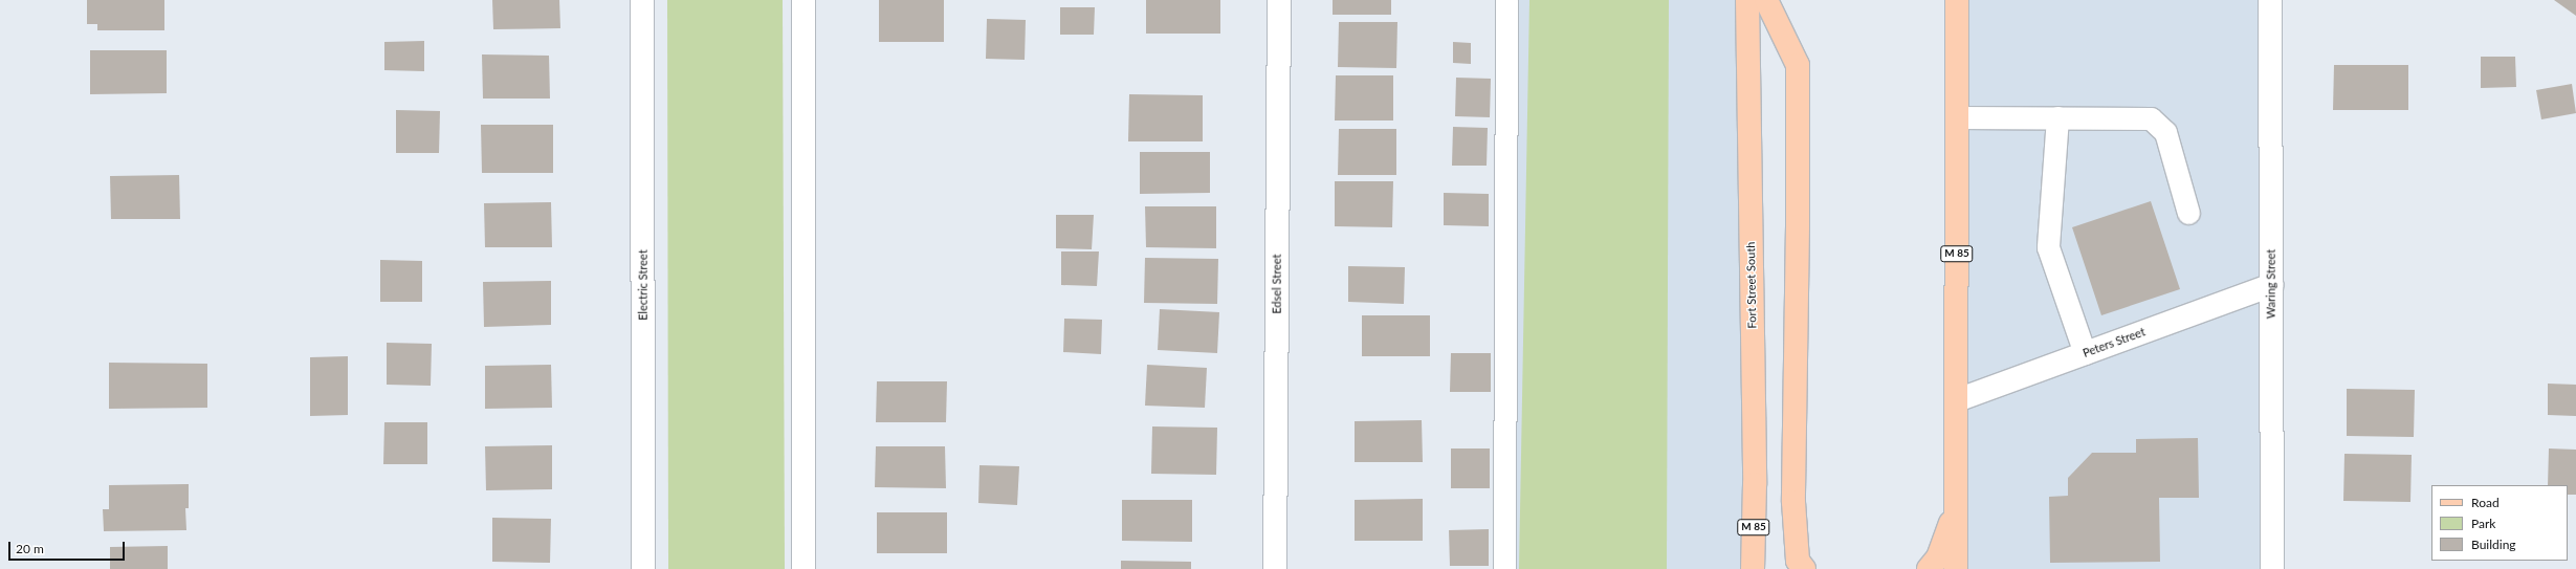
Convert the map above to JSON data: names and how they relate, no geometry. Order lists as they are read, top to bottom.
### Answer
{
  "streets": {
    "main road": ["M 85", "Fort Street South"],
    "street": [
      "Edsel Street",
      "Waring Street",
      "Electric Street",
      "Peters Street"
    ]
  },
  "crossings": [
    ["M 85", "Peters Street"],
    ["Waring Street", "Peters Street"]
  ],
  "legend": ["Road", "Park", "Building"],
  "scale_bar": "20 m"
}
